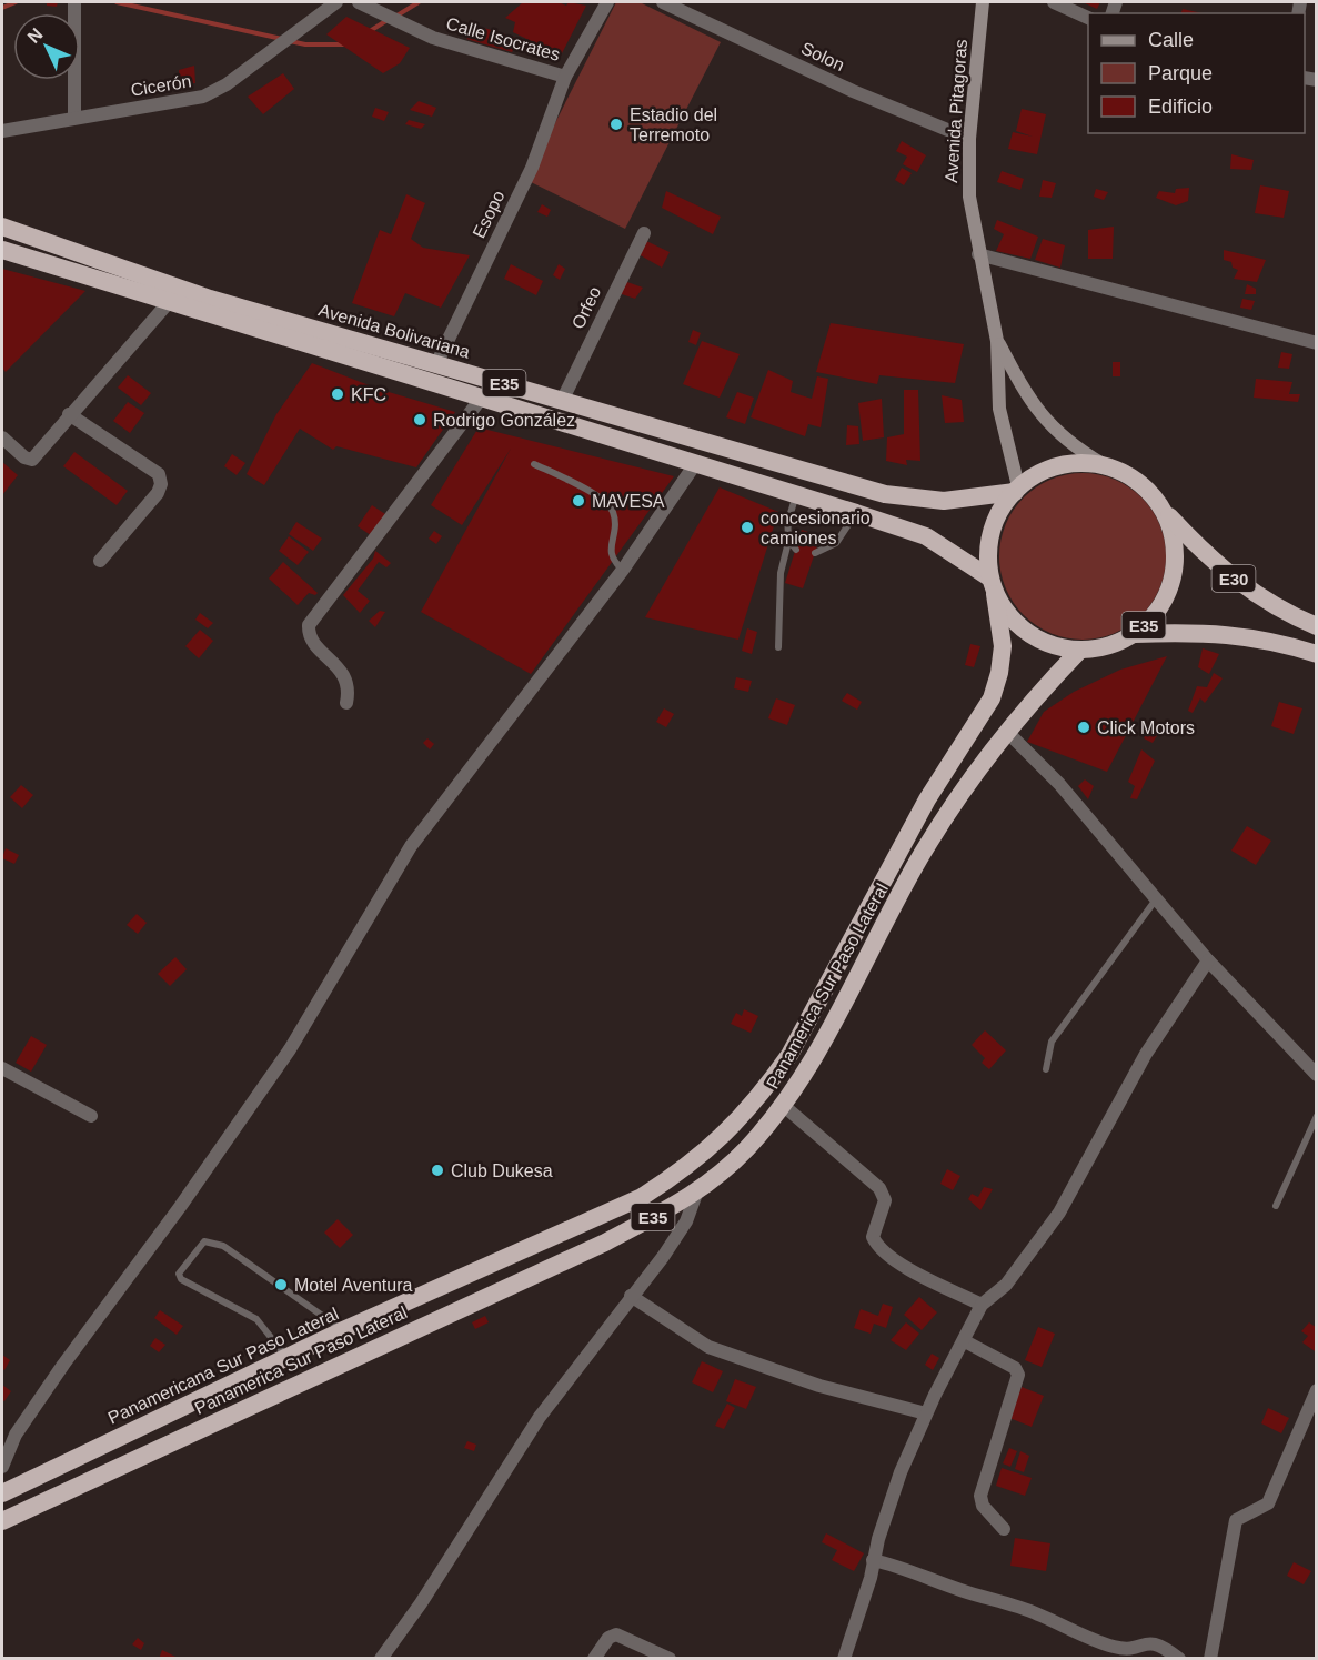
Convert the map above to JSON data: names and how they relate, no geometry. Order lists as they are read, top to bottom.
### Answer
{
  "streets": {
    "highway": [
      "Avenida Bolivariana",
      "E35",
      "E30",
      "Panamerica Sur Paso Lateral",
      "Panamericana Sur Paso Lateral"
    ],
    "main road": ["Avenida Pitagoras"],
    "street": [
      "Calle Isocrates",
      "Solon",
      "Cicerón",
      "Esopo",
      "Orfeo"
    ]
  },
  "crossings": [
    ["Calle Isocrates", "Esopo"],
    ["Solon", "Avenida Pitagoras"],
    ["Avenida Pitagoras", "Avenida Bolivariana"],
    ["Avenida Pitagoras", "E35"],
    ["Avenida Pitagoras", "E30"],
    ["Avenida Pitagoras", "Panamerica Sur Paso Lateral"],
    ["Avenida Pitagoras", "Panamericana Sur Paso Lateral"],
    ["Esopo", "Avenida Bolivariana"],
    ["Orfeo", "Avenida Bolivariana"],
    ["Avenida Bolivariana", "E35"],
    ["Avenida Bolivariana", "E30"],
    ["Avenida Bolivariana", "Panamerica Sur Paso Lateral"],
    ["Avenida Bolivariana", "Panamericana Sur Paso Lateral"],
    ["E35", "E30"],
    ["E35", "Panamerica Sur Paso Lateral"],
    ["E35", "Panamericana Sur Paso Lateral"],
    ["E30", "Panamerica Sur Paso Lateral"],
    ["E30", "Panamericana Sur Paso Lateral"],
    ["Panamerica Sur Paso Lateral", "Panamericana Sur Paso Lateral"]
  ],
  "places": [
    "Estadio del Terremoto",
    "KFC",
    "Rodrigo González",
    "MAVESA",
    "concesionario camiones",
    "Click Motors",
    "Club Dukesa",
    "Motel Aventura"
  ],
  "legend": ["Calle", "Parque", "Edificio"],
  "north": "top left"
}
